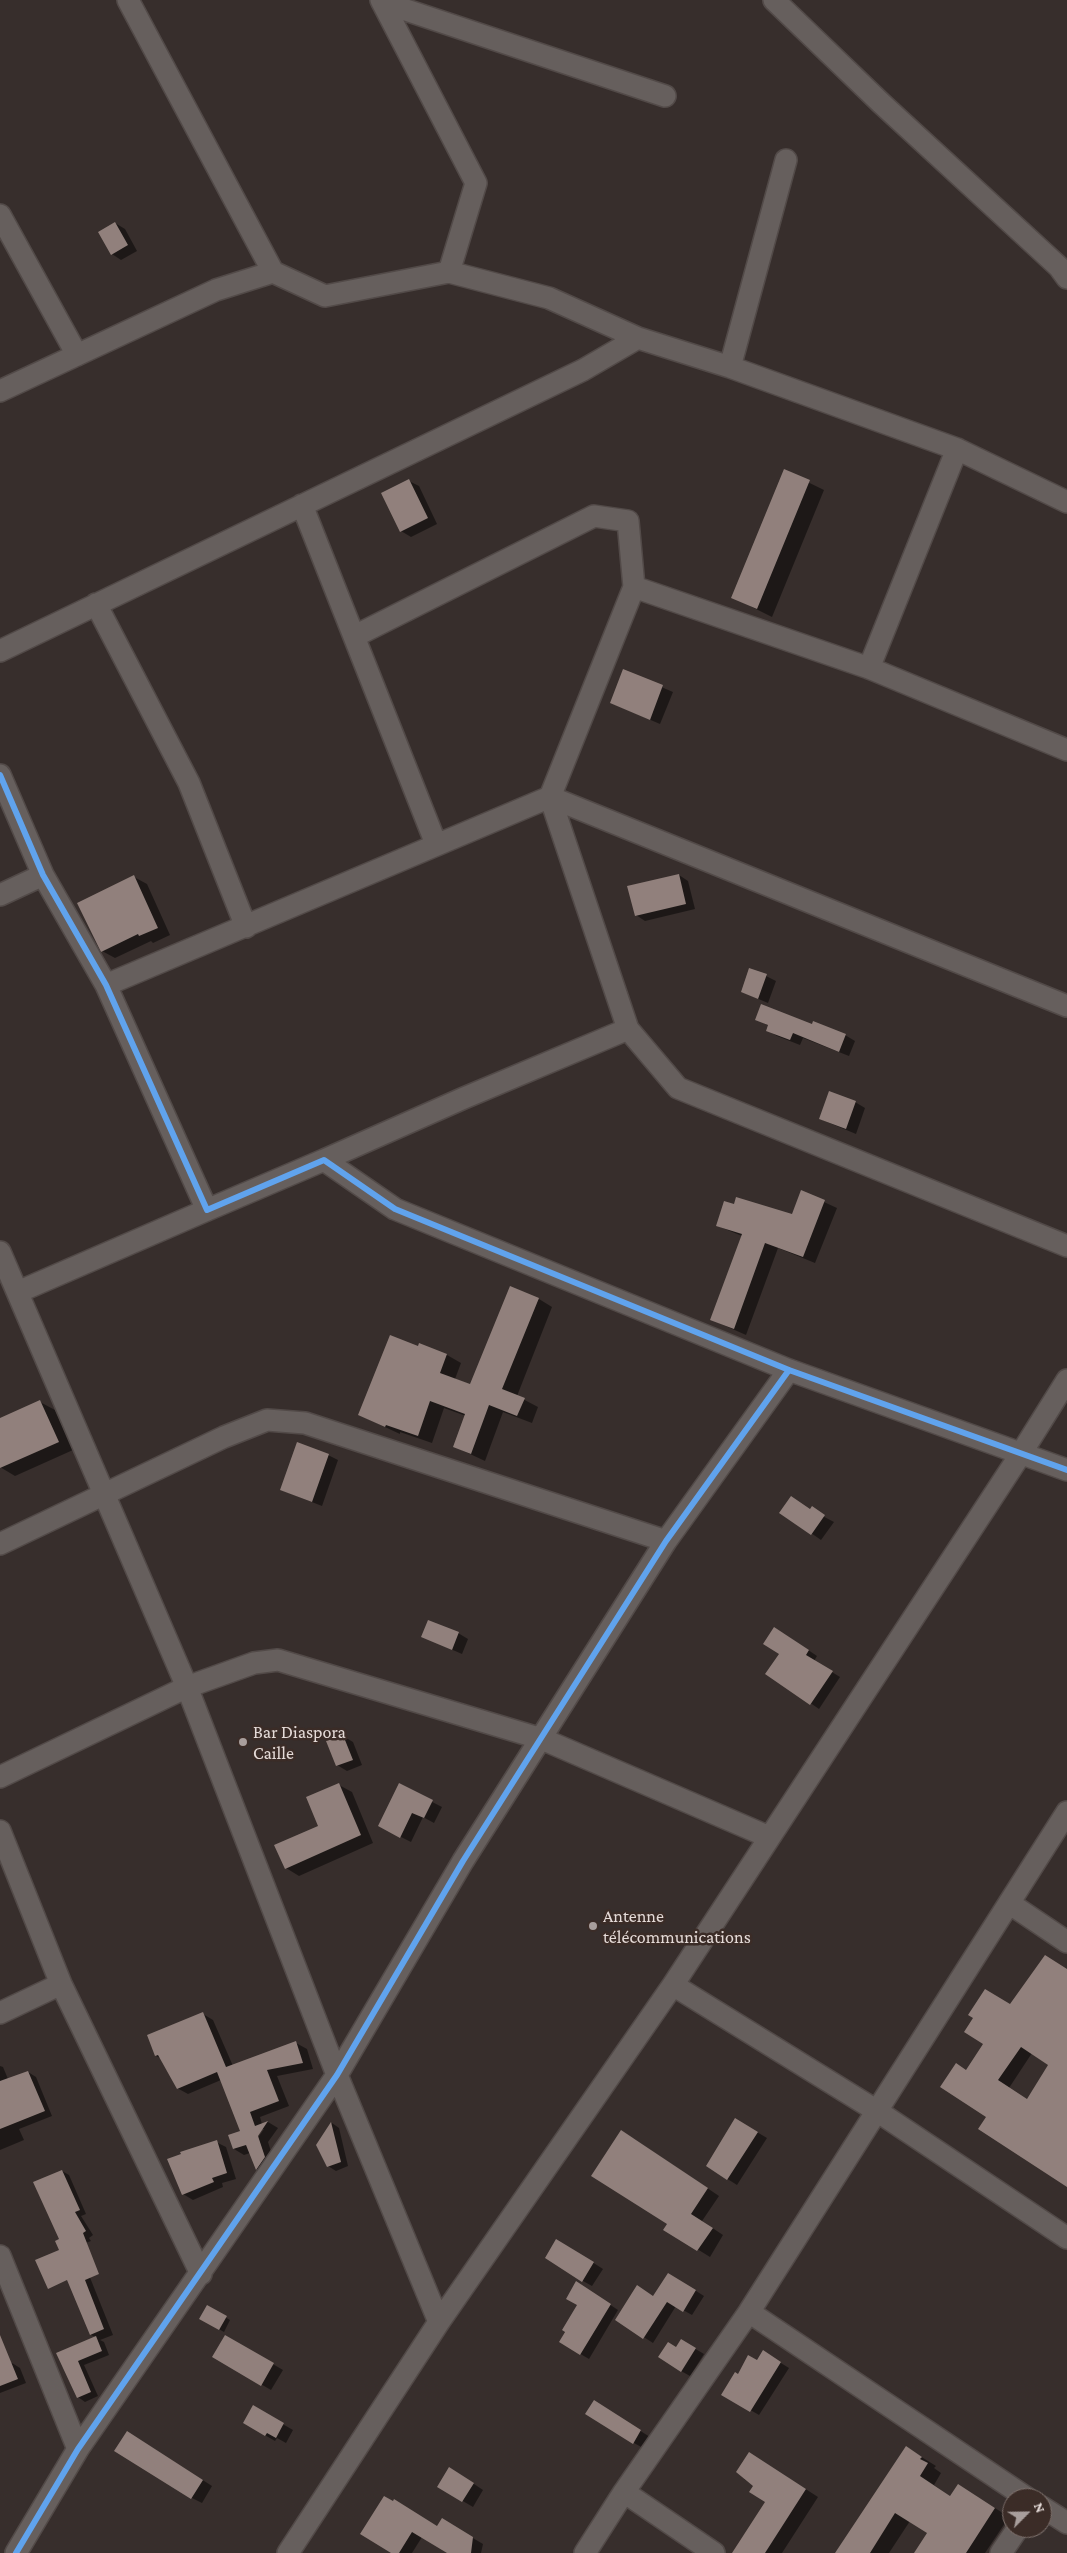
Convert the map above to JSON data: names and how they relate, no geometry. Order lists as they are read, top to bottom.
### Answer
{
  "places": ["Bar Diaspora Caille", "Antenne télécommunications"],
  "north": "top right"
}
